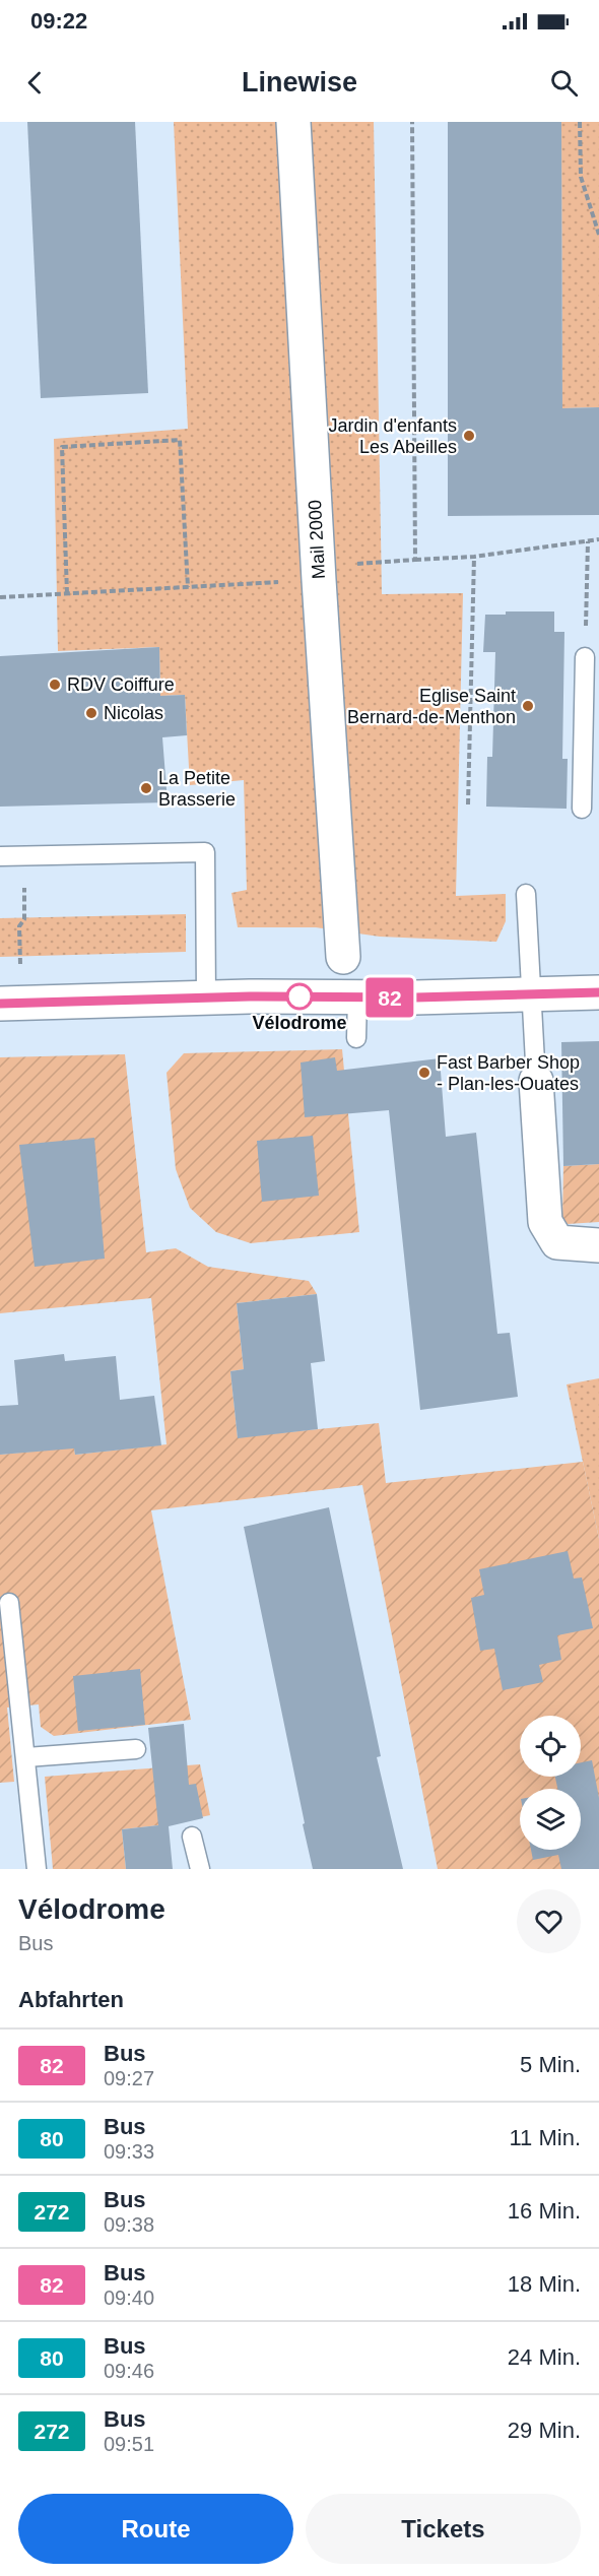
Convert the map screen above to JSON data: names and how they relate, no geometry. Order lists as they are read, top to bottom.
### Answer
{
  "streets": {
    "street": ["Mail 2000"]
  },
  "places": [
    "Jardin d'enfants Les Abeilles",
    "RDV Coiffure",
    "Eglise Saint Bernard-de-Menthon",
    "Nicolas",
    "La Petite Brasserie",
    "Vélodrome",
    "Fast Barber Shop - Plan-les-Ouates"
  ],
  "lines": ["bus line 82"],
  "page": {
    "status": "09:22",
    "header": "Linewise",
    "on_map": "82",
    "heading": [
      ["Vélodrome", "Bus"],
      "Abfahrten"
    ],
    "list": [
      {
        "mark": "82",
        "name": "Bus",
        "note": "09:27",
        "value": "5 Min."
      },
      {
        "mark": "80",
        "name": "Bus",
        "note": "09:33",
        "value": "11 Min."
      },
      {
        "mark": "272",
        "name": "Bus",
        "note": "09:38",
        "value": "16 Min."
      },
      {
        "mark": "82",
        "name": "Bus",
        "note": "09:40",
        "value": "18 Min."
      },
      {
        "mark": "80",
        "name": "Bus",
        "note": "09:46",
        "value": "24 Min."
      },
      {
        "mark": "272",
        "name": "Bus",
        "note": "09:51",
        "value": "29 Min."
      }
    ],
    "buttons": ["Route", "Tickets"]
  }
}
